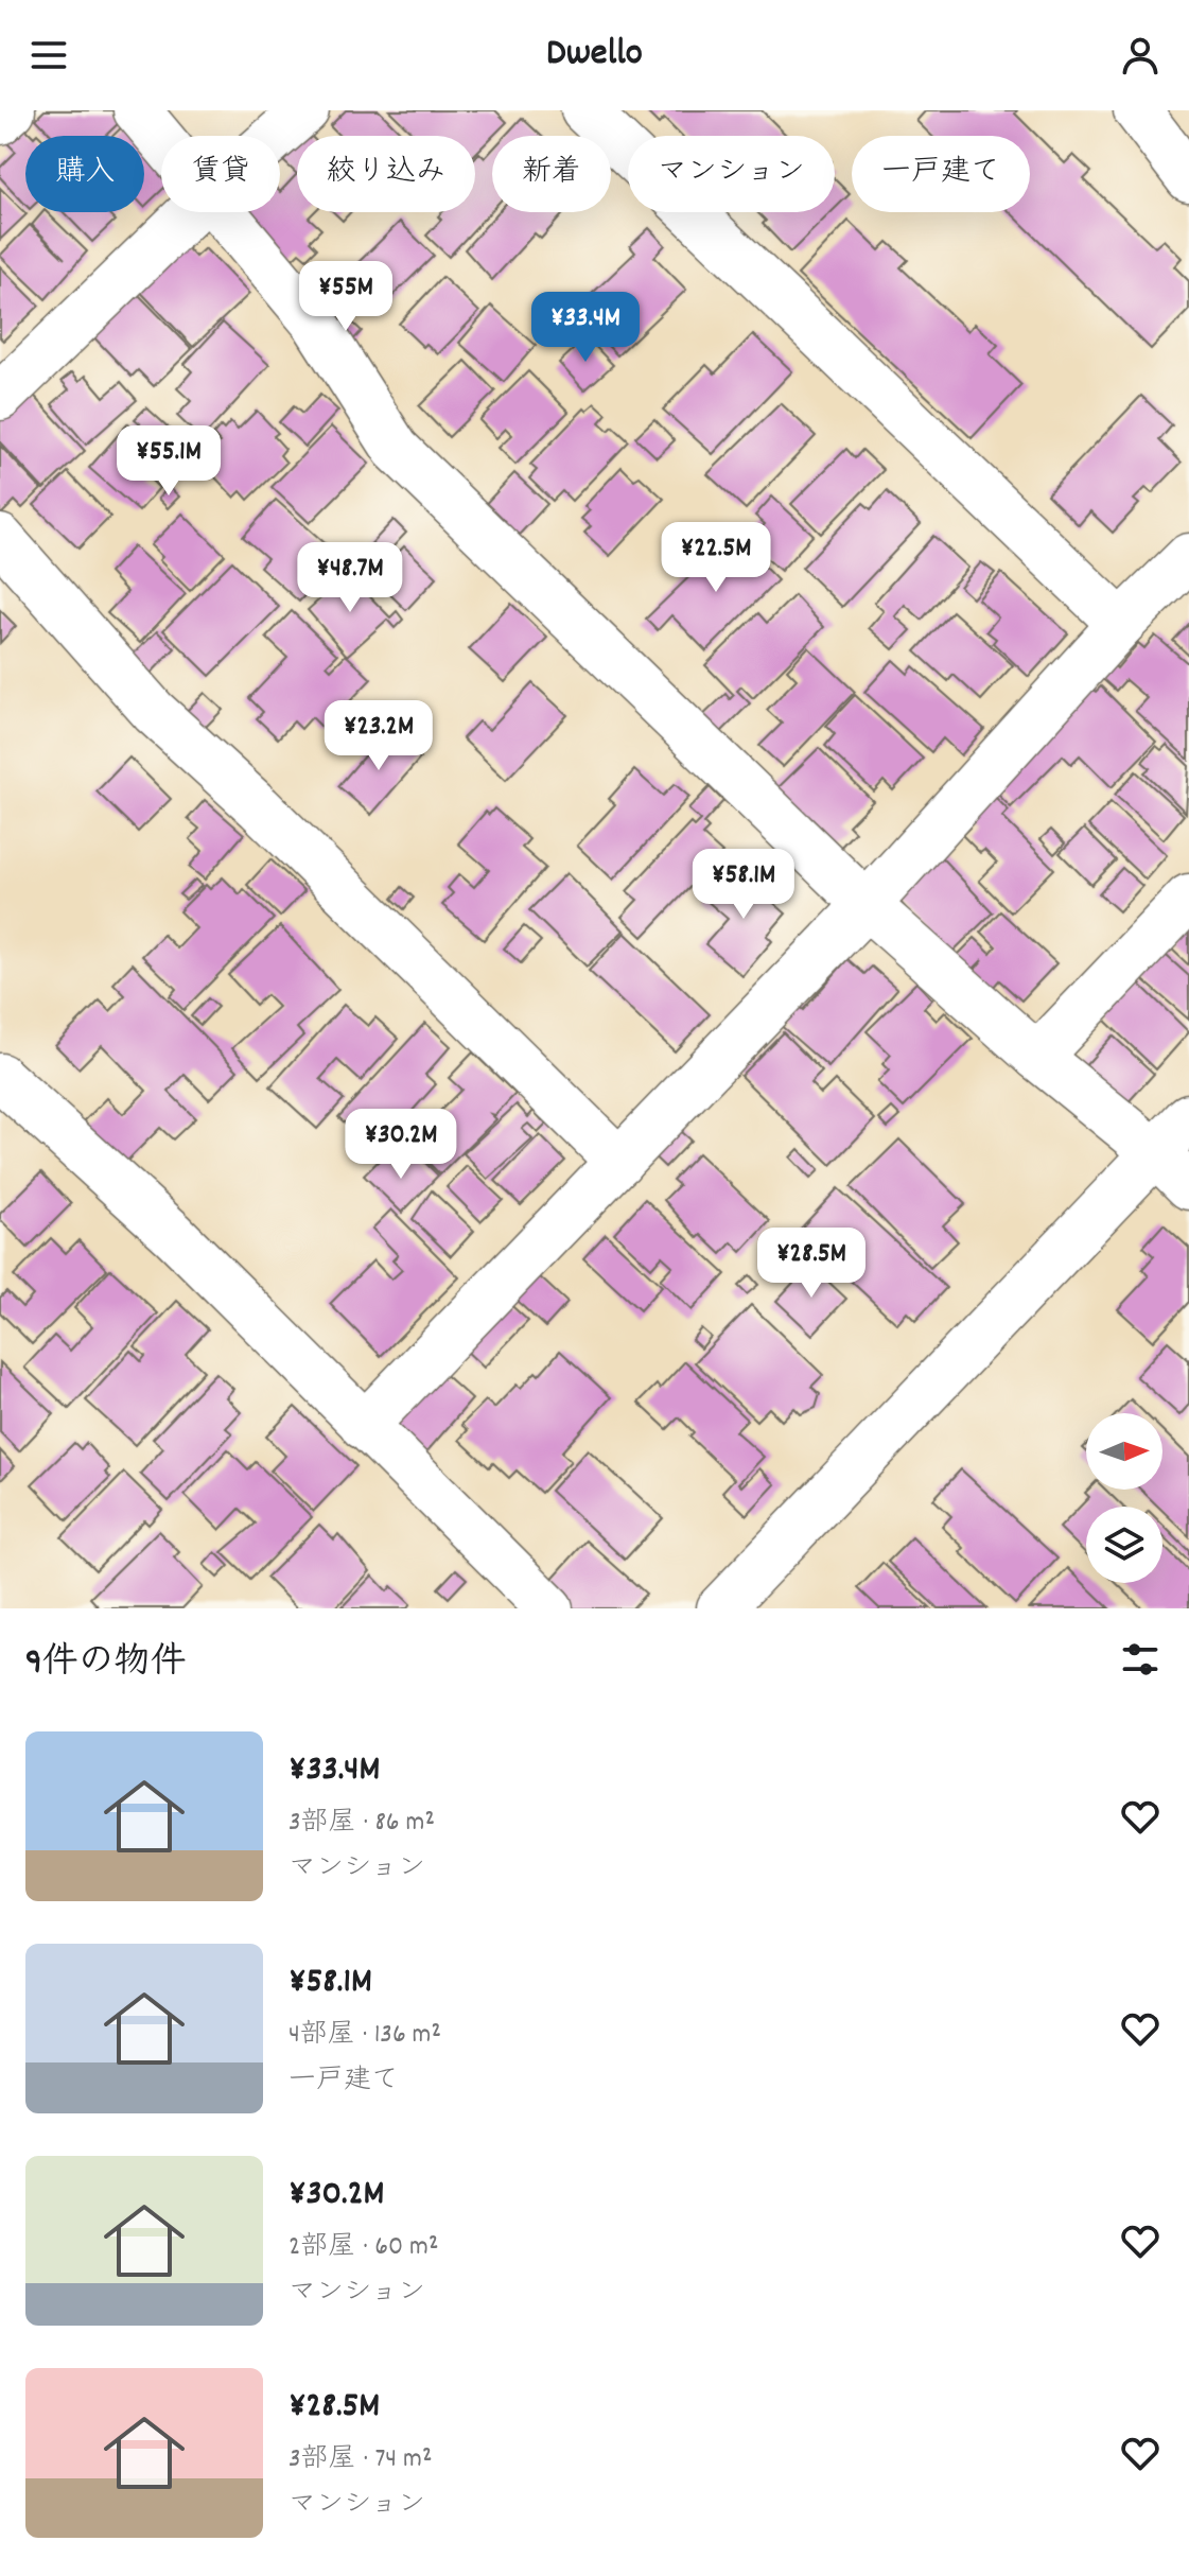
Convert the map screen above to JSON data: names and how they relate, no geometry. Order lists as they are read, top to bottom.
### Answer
{
  "north": "right",
  "page": {
    "header": "Dwello",
    "chip": [
      "購入",
      "賃貸",
      "絞り込み",
      "新着",
      "マンション",
      "一戸建て"
    ],
    "price": [
      "¥55M",
      "¥33.4M",
      "¥55.1M",
      "¥22.5M",
      "¥48.7M",
      "¥23.2M",
      "¥58.1M",
      "¥30.2M",
      "¥28.5M"
    ],
    "heading": "9件の物件",
    "list": [
      {
        "name": "¥33.4M",
        "note": "3部屋 · 86 m² · マンション"
      },
      {
        "name": "¥58.1M",
        "note": "4部屋 · 136 m² · 一戸建て"
      },
      {
        "name": "¥30.2M",
        "note": "2部屋 · 60 m² · マンション"
      },
      {
        "name": "¥28.5M",
        "note": "3部屋 · 74 m² · マンション"
      }
    ]
  }
}
